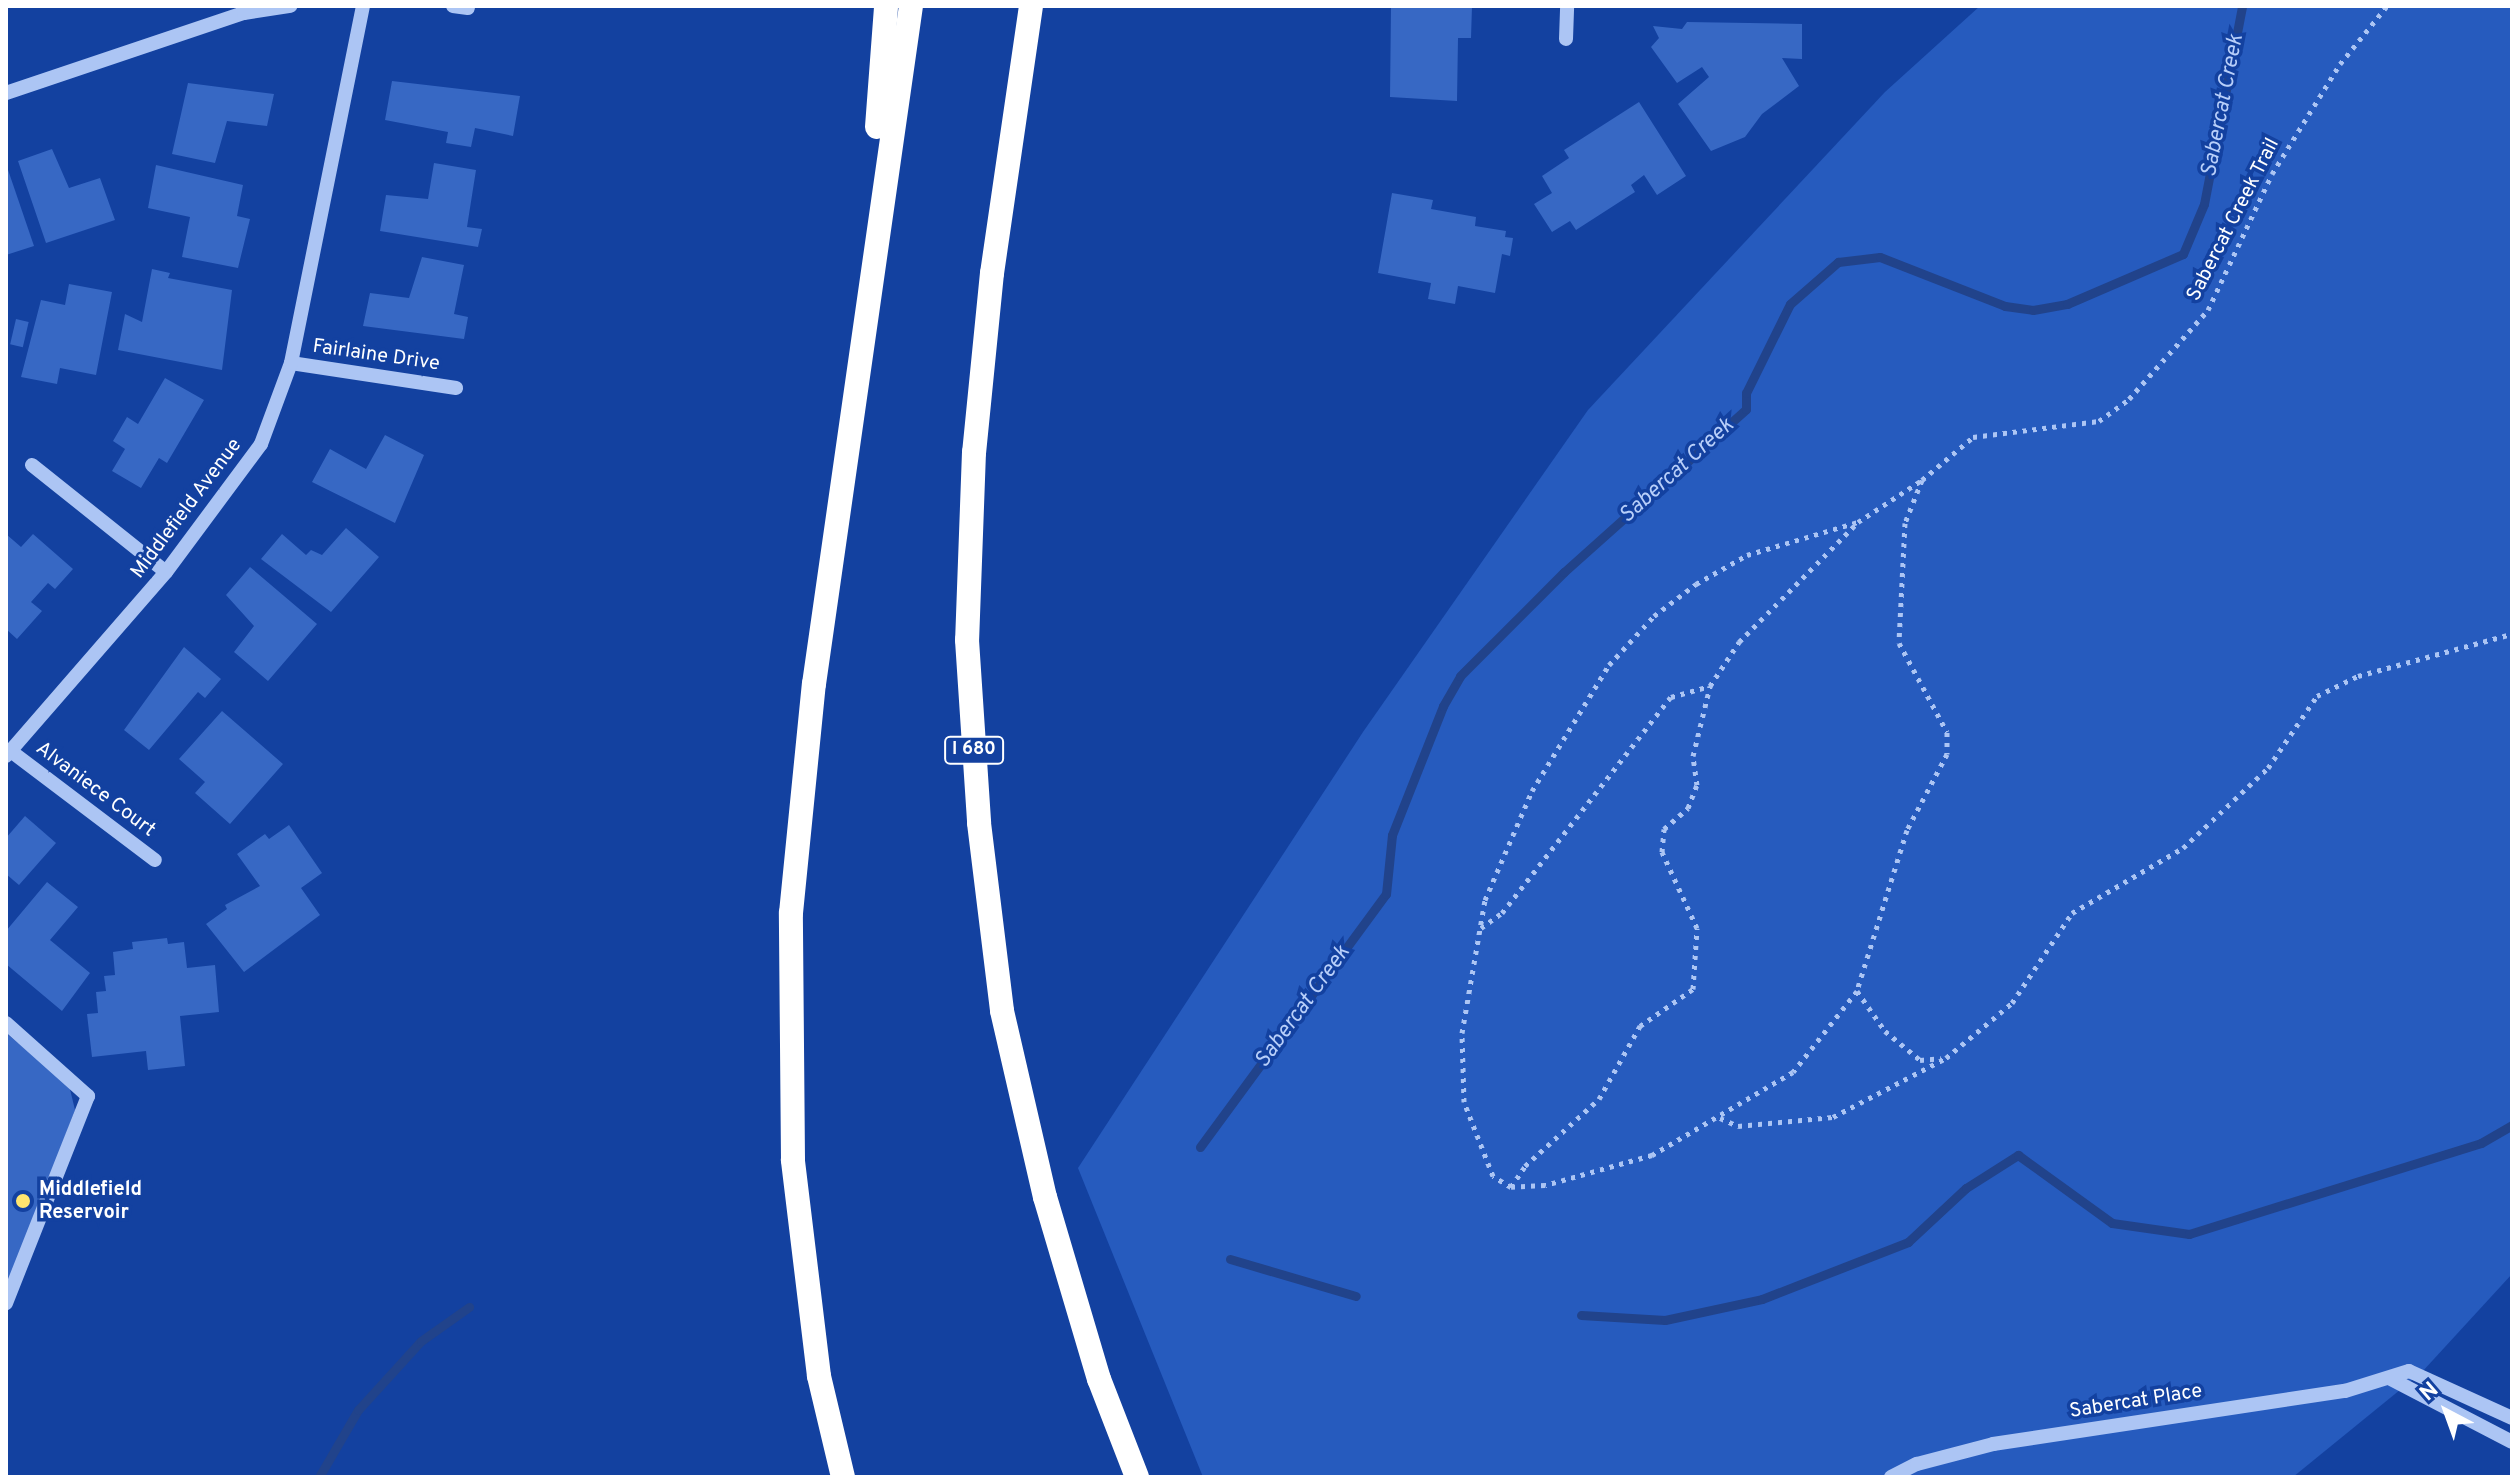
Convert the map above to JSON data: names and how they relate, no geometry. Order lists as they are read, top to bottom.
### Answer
{
  "streets": {
    "highway": ["I 680"],
    "street": [
      "Fairlaine Drive",
      "Middlefield Avenue",
      "Alvaniece Court",
      "Sabercat Place"
    ],
    "path": ["Sabercat Creek Trail"]
  },
  "crossings": [
    ["Fairlaine Drive", "Middlefield Avenue"],
    ["Middlefield Avenue", "Alvaniece Court"]
  ],
  "water": ["Sabercat Creek"],
  "places": ["Middlefield Reservoir"],
  "north": "top left"
}
